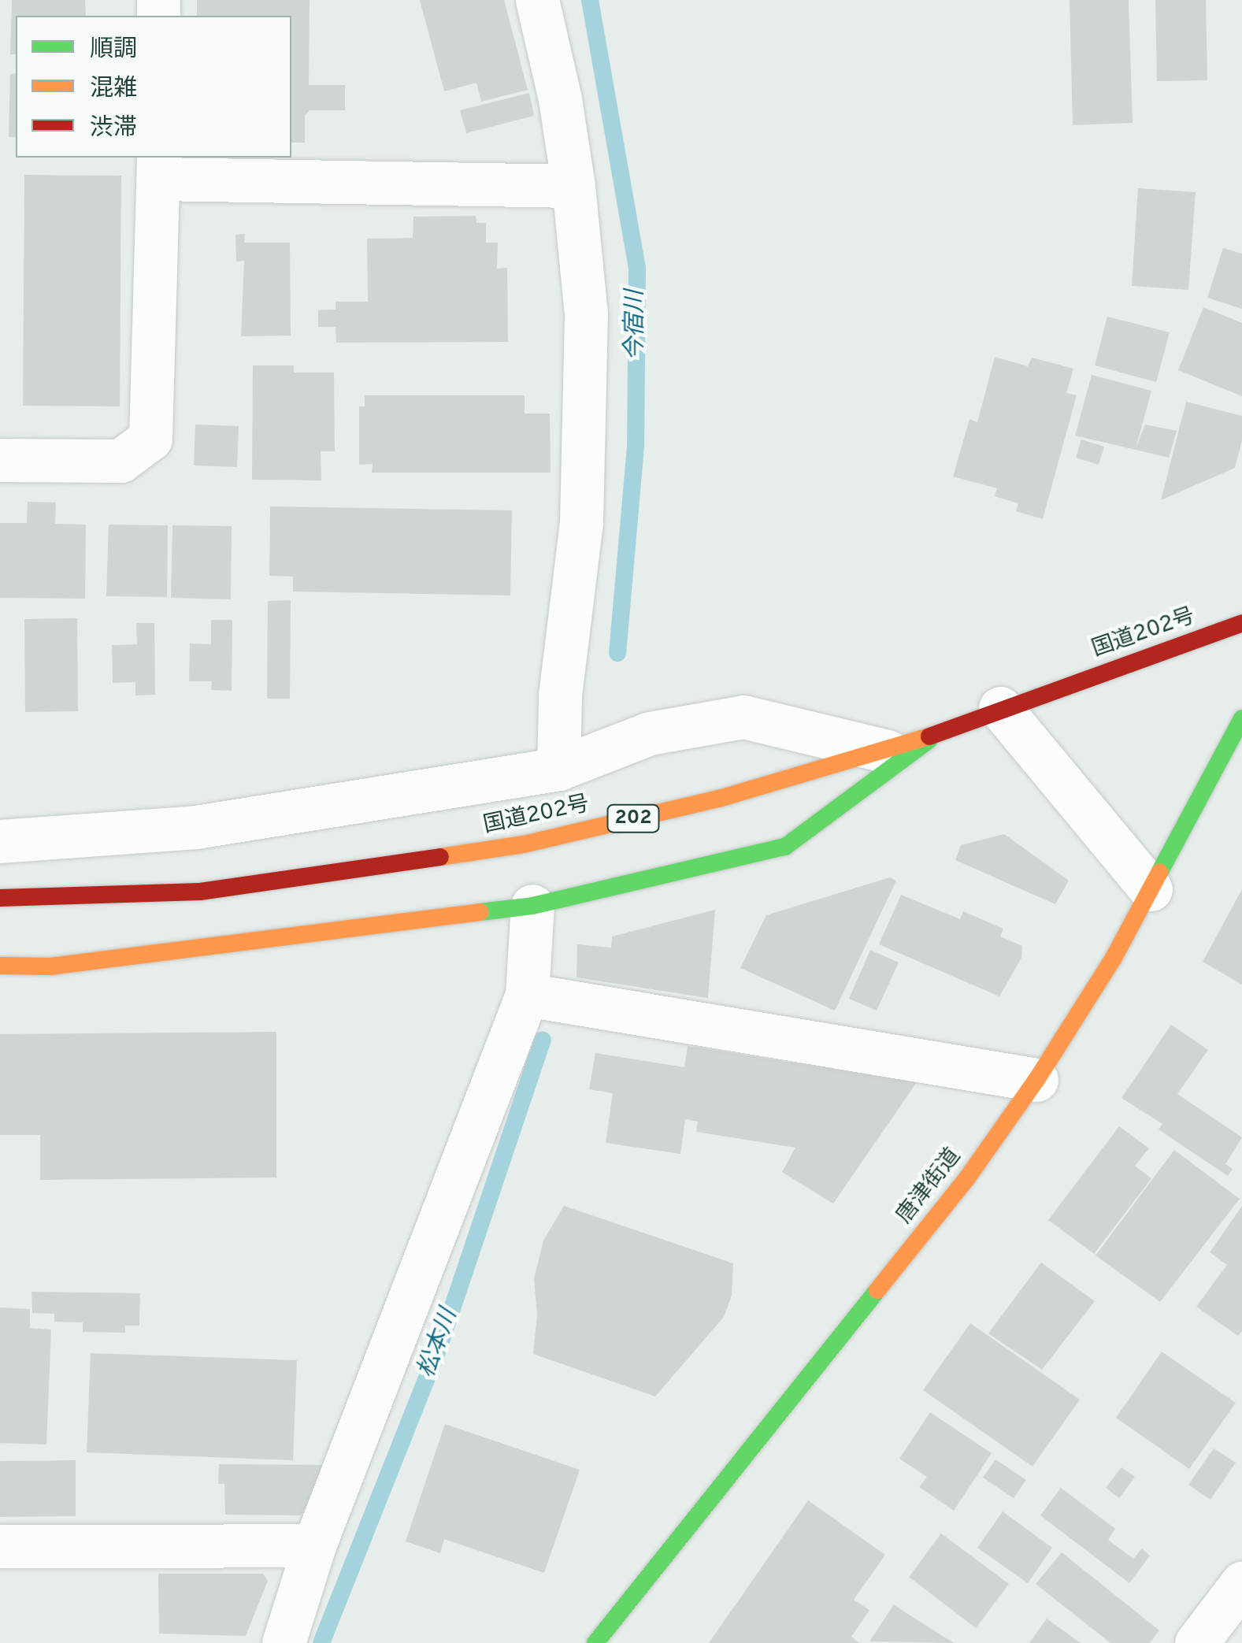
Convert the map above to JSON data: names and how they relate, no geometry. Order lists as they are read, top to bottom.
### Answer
{
  "streets": {
    "main road": ["国道202号", "202", "唐津街道"]
  },
  "water": ["今宿川", "松本川"],
  "legend": ["順調", "混雑", "渋滞"]
}
